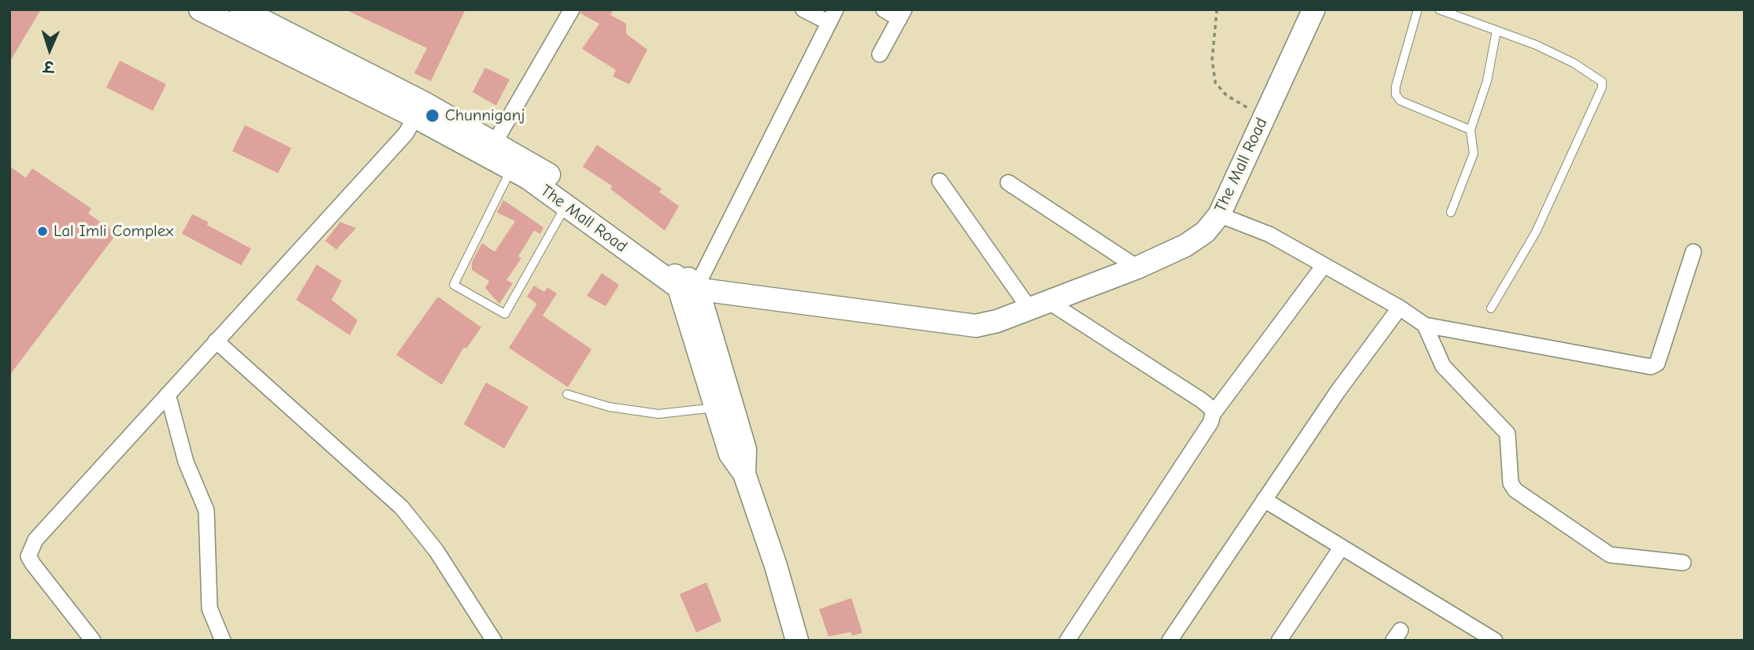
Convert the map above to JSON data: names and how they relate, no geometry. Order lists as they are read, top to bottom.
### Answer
{
  "streets": {
    "main road": ["The Mall Road"]
  },
  "places": ["Chunniganj", "Lal Imli Complex"],
  "north": "bottom"
}
